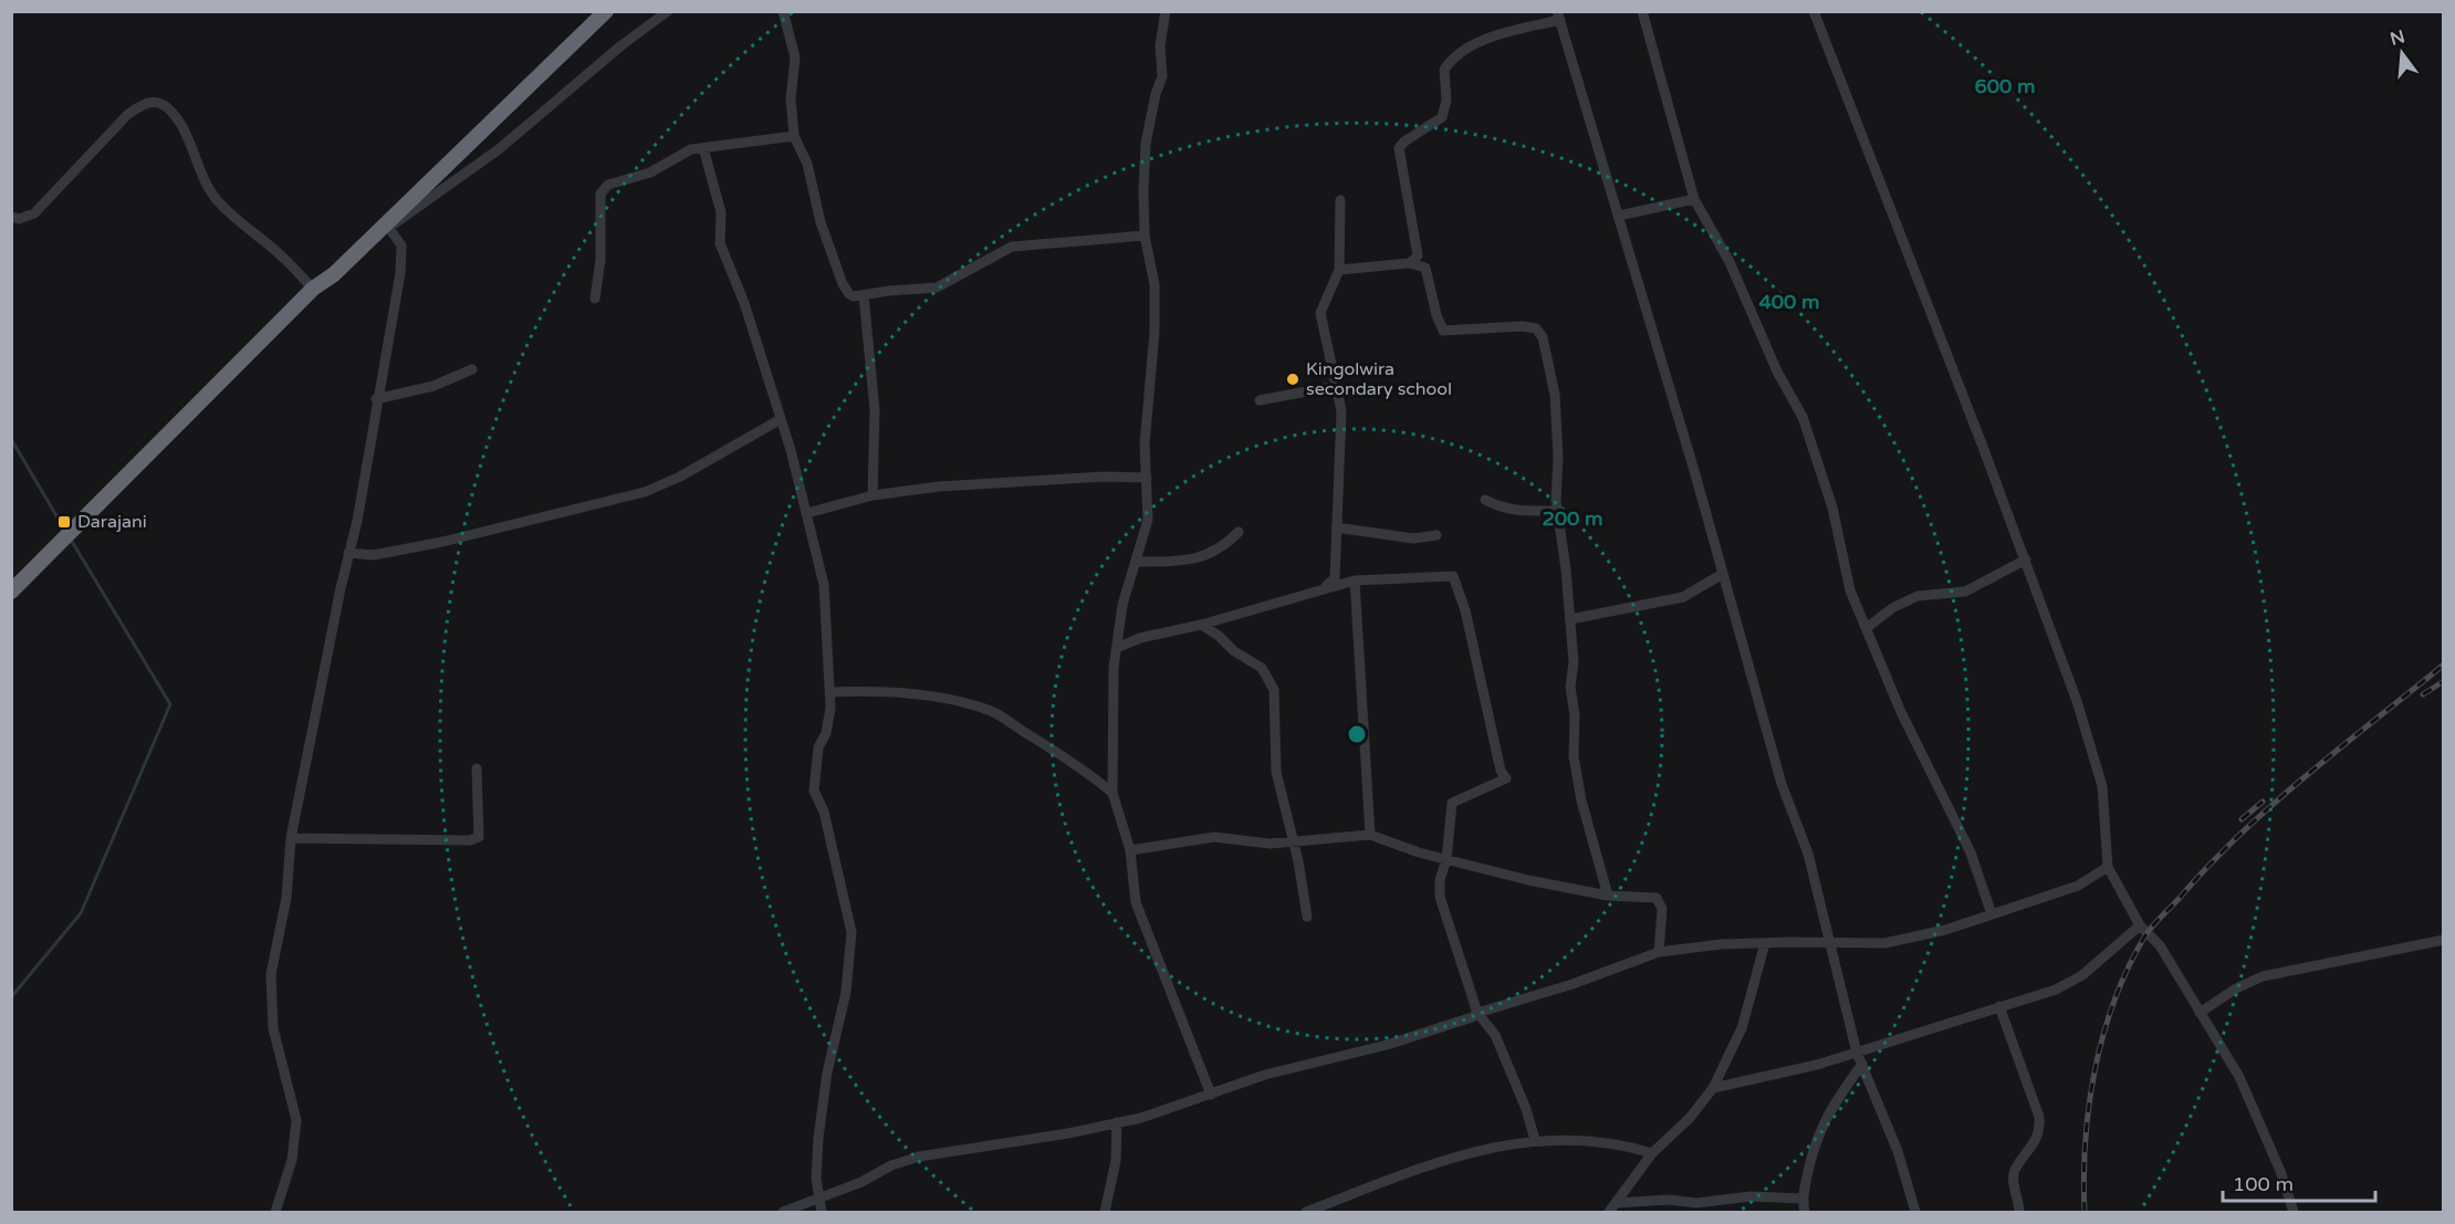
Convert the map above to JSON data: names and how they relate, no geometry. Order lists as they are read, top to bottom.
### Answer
{
  "places": {
    "other": ["Kingolwira secondary school"],
    "transit": ["Darajani"]
  },
  "scale_bar": "100 m",
  "north": "top",
  "rings": ["600 m", "400 m", "200 m"]
}
